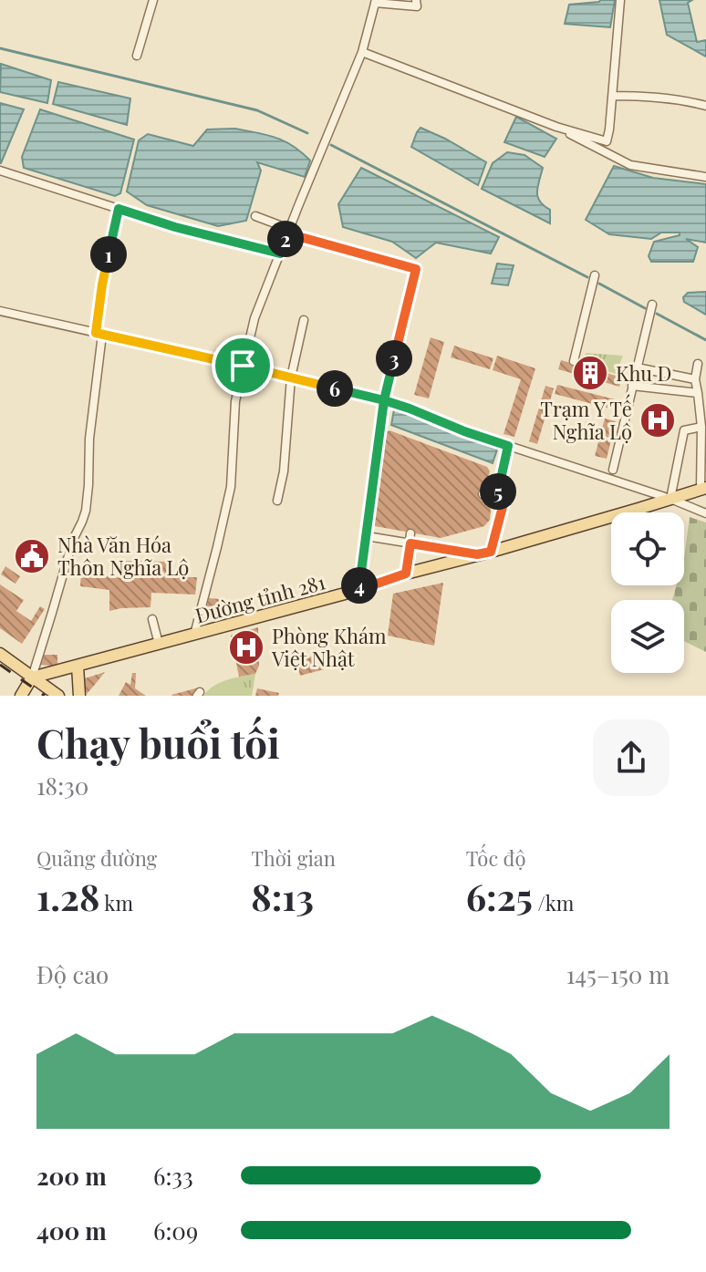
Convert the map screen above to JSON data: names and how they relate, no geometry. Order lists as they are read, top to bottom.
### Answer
{
  "streets": {
    "main road": ["Đường tỉnh 281"]
  },
  "places": {
    "building": ["Khu D"],
    "hospital": ["Trạm Y Tế Nghĩa Lộ", "Phòng Khám Việt Nhật"],
    "public building": ["Nhà Văn Hóa Thôn Nghĩa Lộ"]
  },
  "page": {
    "pins": [
      "2",
      "1",
      "3",
      "6",
      "5",
      "4"
    ],
    "heading": ["Chạy buổi tối", "18:30"],
    "stats": [
      ["Quãng đường", "1.28 km"],
      ["Thời gian", "8:13"],
      ["Tốc độ", "6:25 /km"]
    ],
    "chart": ["Độ cao", "145–150 m"],
    "list": [
      {
        "name": "200 m",
        "note": "6:33"
      },
      {
        "name": "400 m",
        "note": "6:09"
      }
    ]
  }
}
